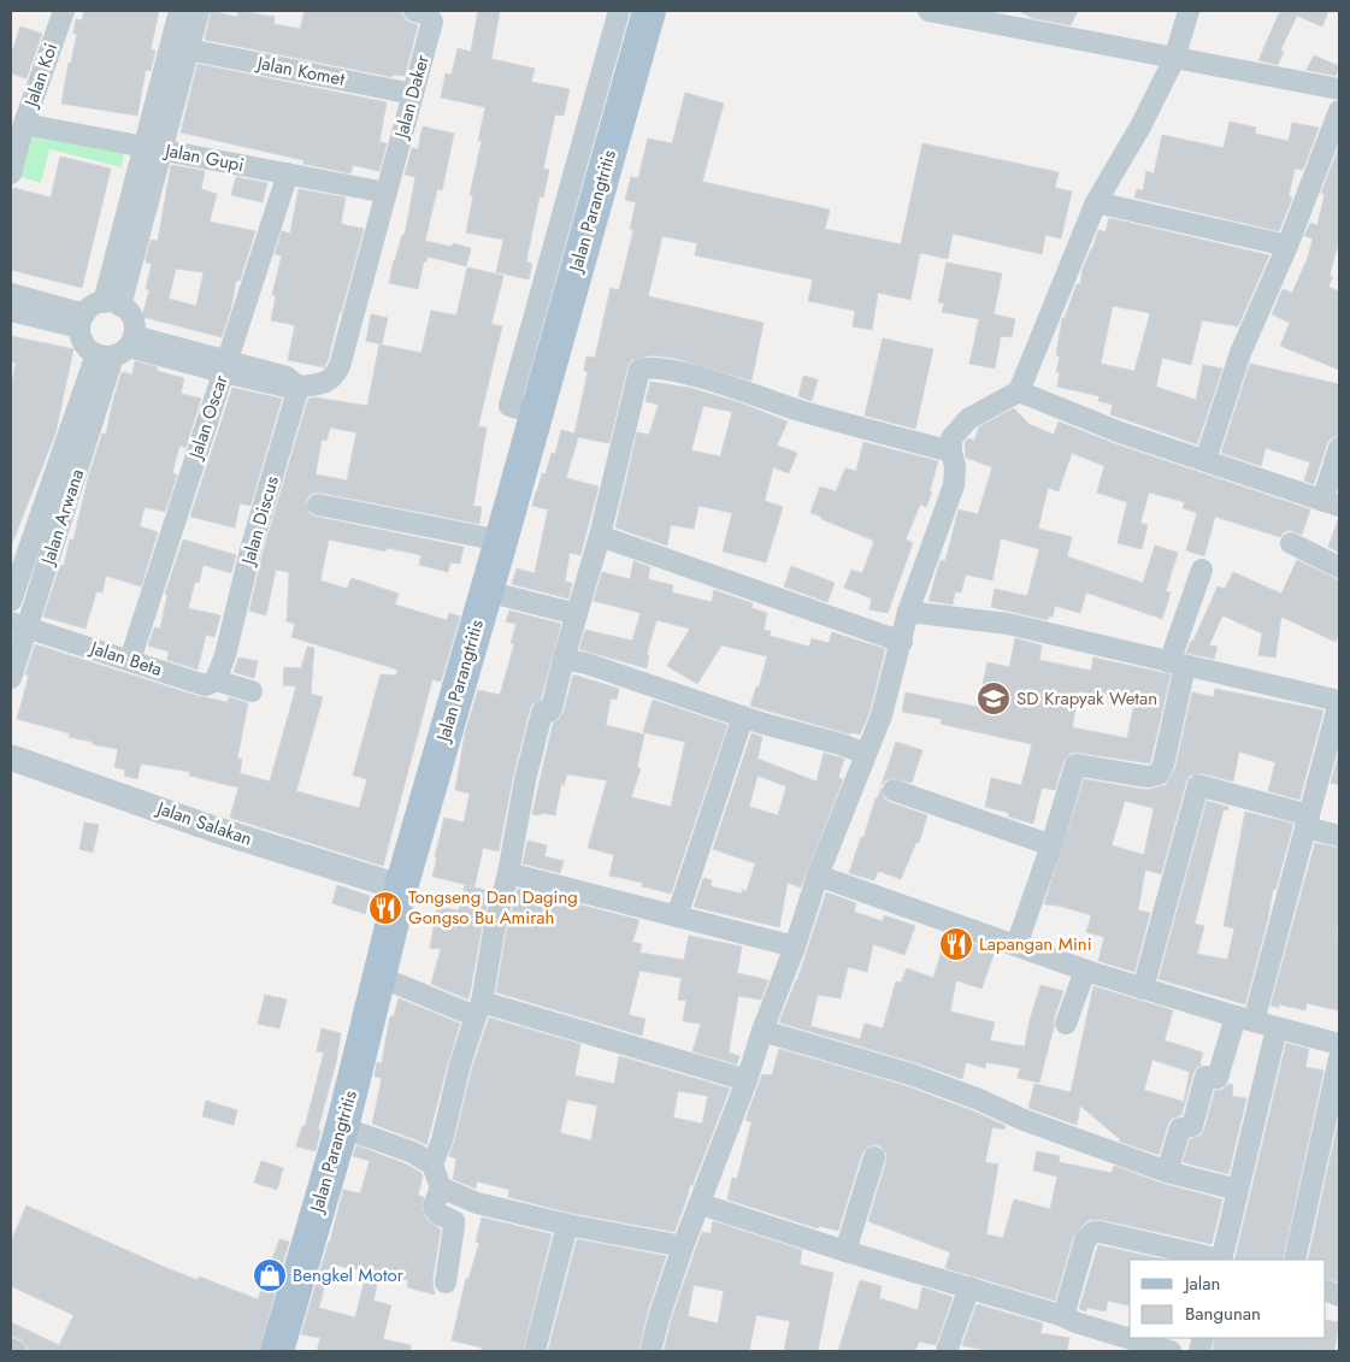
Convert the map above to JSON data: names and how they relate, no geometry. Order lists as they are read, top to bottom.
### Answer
{
  "streets": {
    "main road": ["Jalan Parangtritis"],
    "street": [
      "Jalan Komet",
      "Jalan Koi",
      "Jalan Daker",
      "Jalan Gupi",
      "Jalan Oscar",
      "Jalan Arwana",
      "Jalan Discus",
      "Jalan Beta",
      "Jalan Salakan"
    ]
  },
  "crossings": [
    ["Jalan Komet", "Jalan Daker"],
    ["Jalan Koi", "Jalan Gupi"],
    ["Jalan Daker", "Jalan Gupi"],
    ["Jalan Daker", "Jalan Oscar"],
    ["Jalan Daker", "Jalan Arwana"],
    ["Jalan Daker", "Jalan Discus"],
    ["Jalan Gupi", "Jalan Oscar"],
    ["Jalan Parangtritis", "Jalan Salakan"],
    ["Jalan Oscar", "Jalan Beta"],
    ["Jalan Arwana", "Jalan Beta"],
    ["Jalan Discus", "Jalan Beta"]
  ],
  "places": {
    "school or university": ["SD Krapyak Wetan"],
    "restaurant": ["Tongseng Dan Daging Gongso Bu Amirah", "Lapangan Mini"],
    "shop": ["Bengkel Motor"]
  },
  "legend": ["Jalan", "Bangunan"]
}
